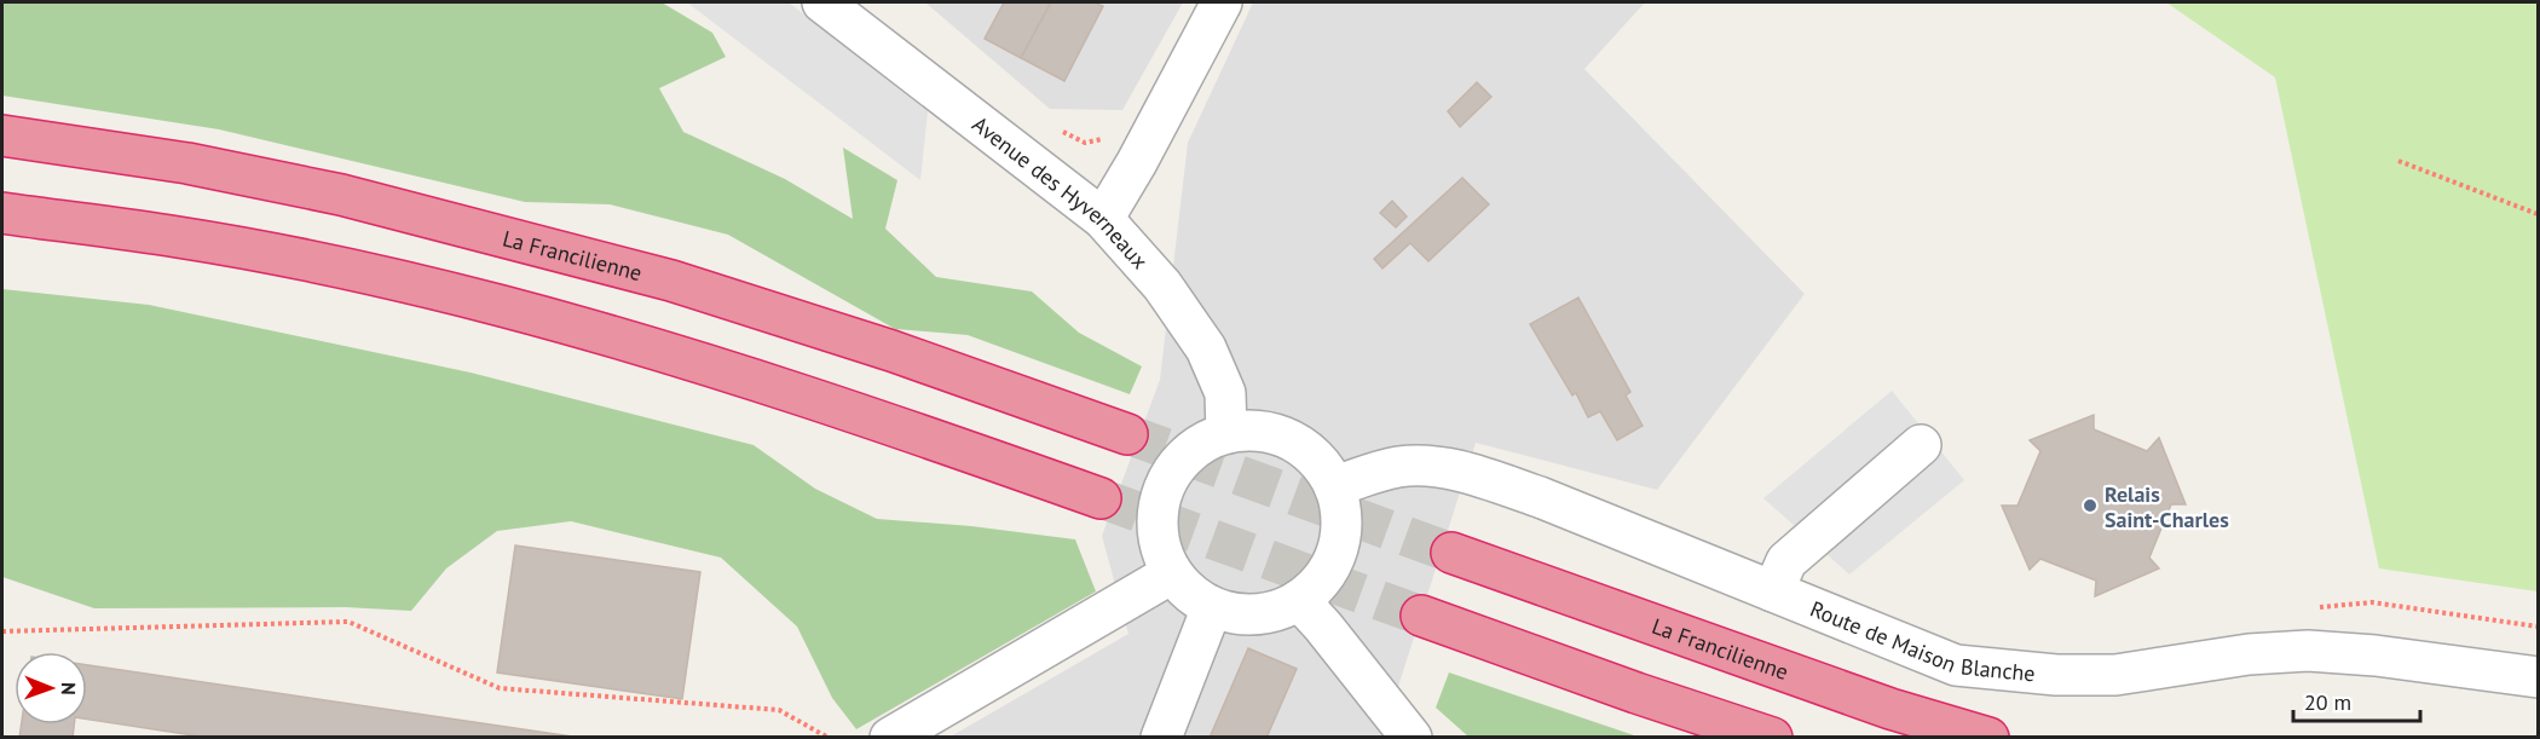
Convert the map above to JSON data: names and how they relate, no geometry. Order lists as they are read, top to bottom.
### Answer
{
  "streets": {
    "highway": ["La Francilienne"],
    "street": ["Avenue des Hyverneaux", "Route de Maison Blanche"]
  },
  "crossings": [
    ["Avenue des Hyverneaux", "Route de Maison Blanche"]
  ],
  "places": ["Relais Saint-Charles"],
  "scale_bar": "20 m",
  "north": "right"
}
